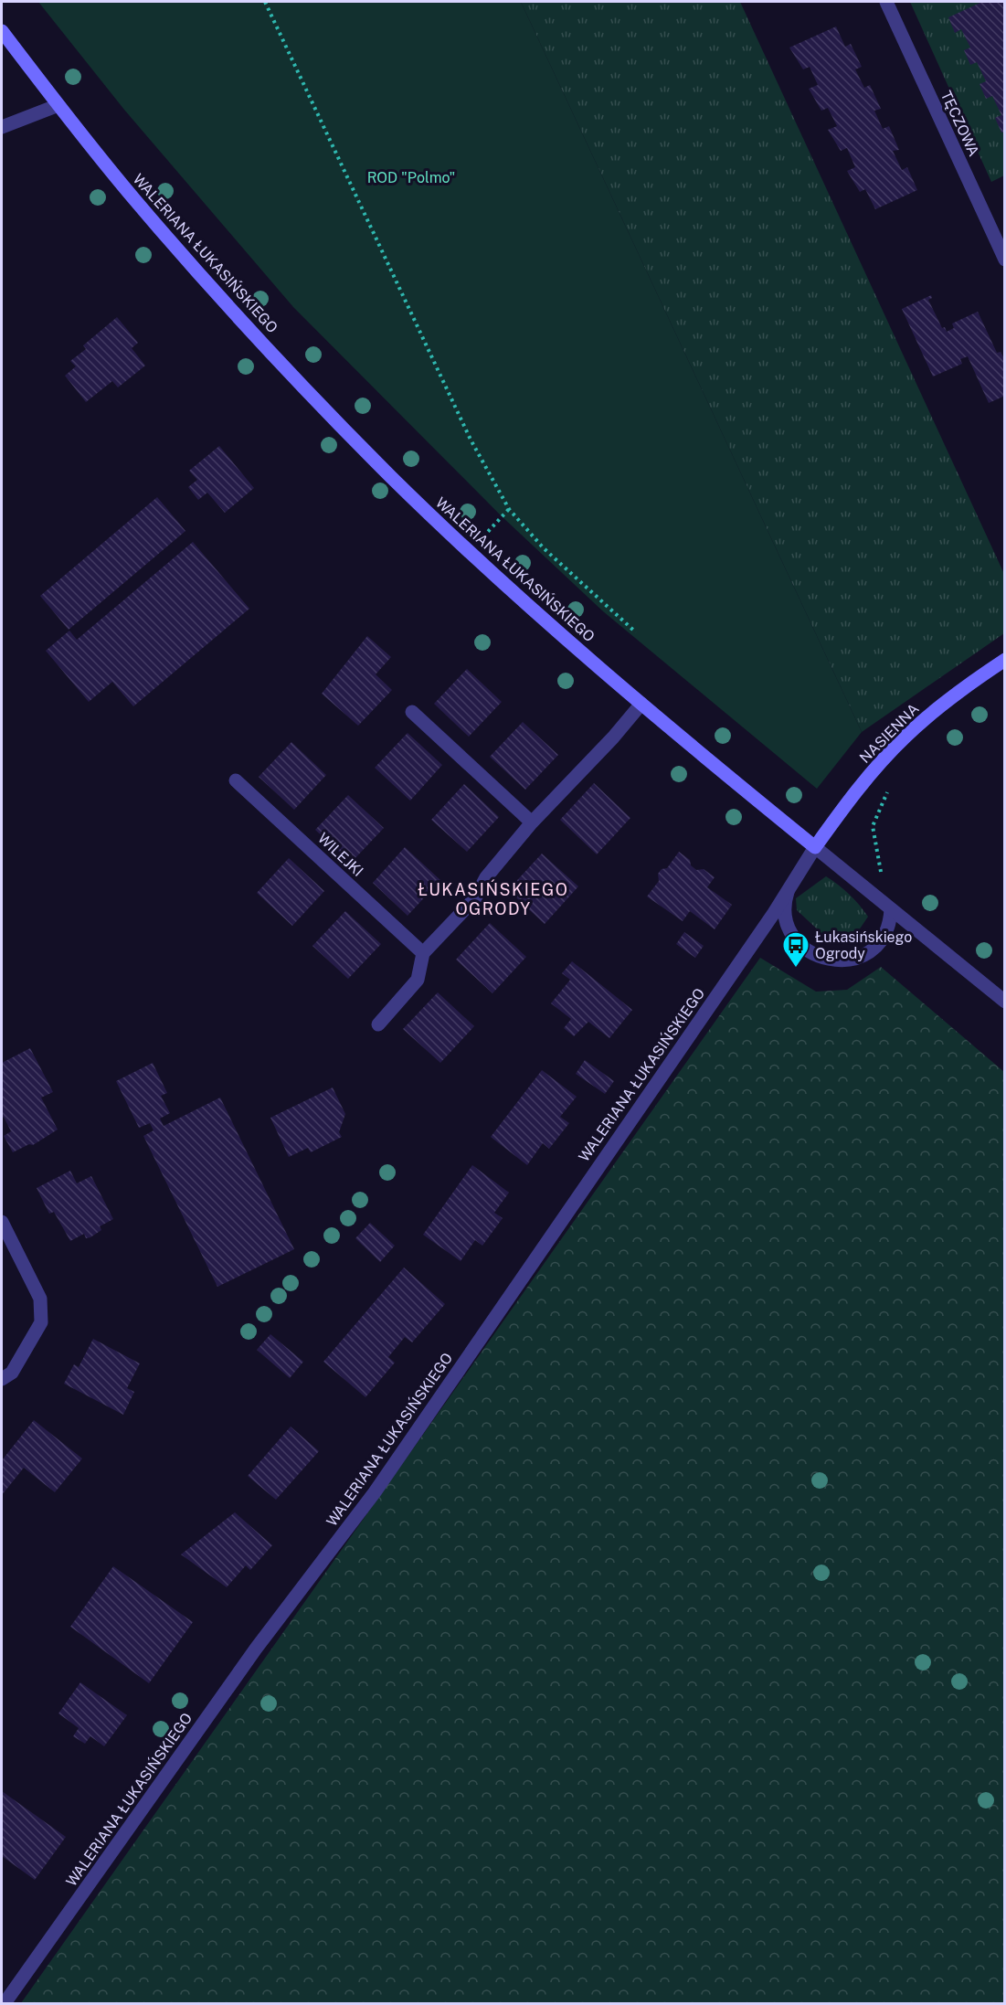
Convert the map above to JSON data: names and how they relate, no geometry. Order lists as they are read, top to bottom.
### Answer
{
  "streets": {
    "street": [
      "TĘCZOWA",
      "WALERIANA ŁUKASIŃSKIEGO",
      "NASIENNA",
      "WILEJKI"
    ]
  },
  "crossings": [
    ["WALERIANA ŁUKASIŃSKIEGO", "NASIENNA"]
  ],
  "districts": ["ŁUKASIŃSKIEGO OGRODY"],
  "parks": ["ROD \"Polmo\""],
  "places": {
    "bus stop": ["Łukasińskiego Ogrody"]
  }
}
